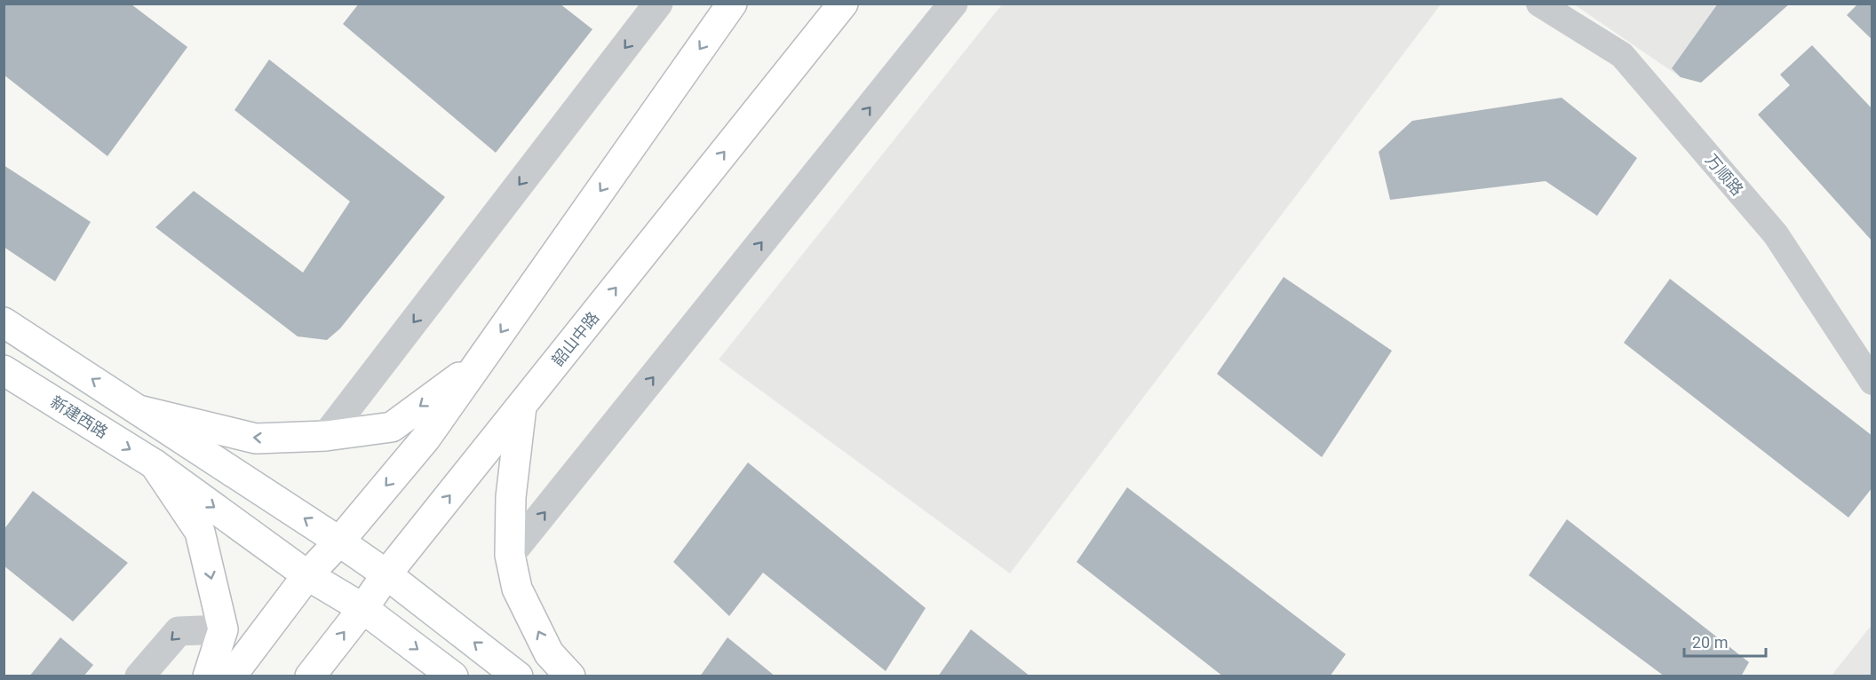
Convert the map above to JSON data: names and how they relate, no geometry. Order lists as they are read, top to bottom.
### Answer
{
  "streets": {
    "main road": ["韶山中路", "新建西路"],
    "street": ["万顺路"]
  },
  "crossings": [
    ["韶山中路", "新建西路"]
  ],
  "scale_bar": "20 m"
}
